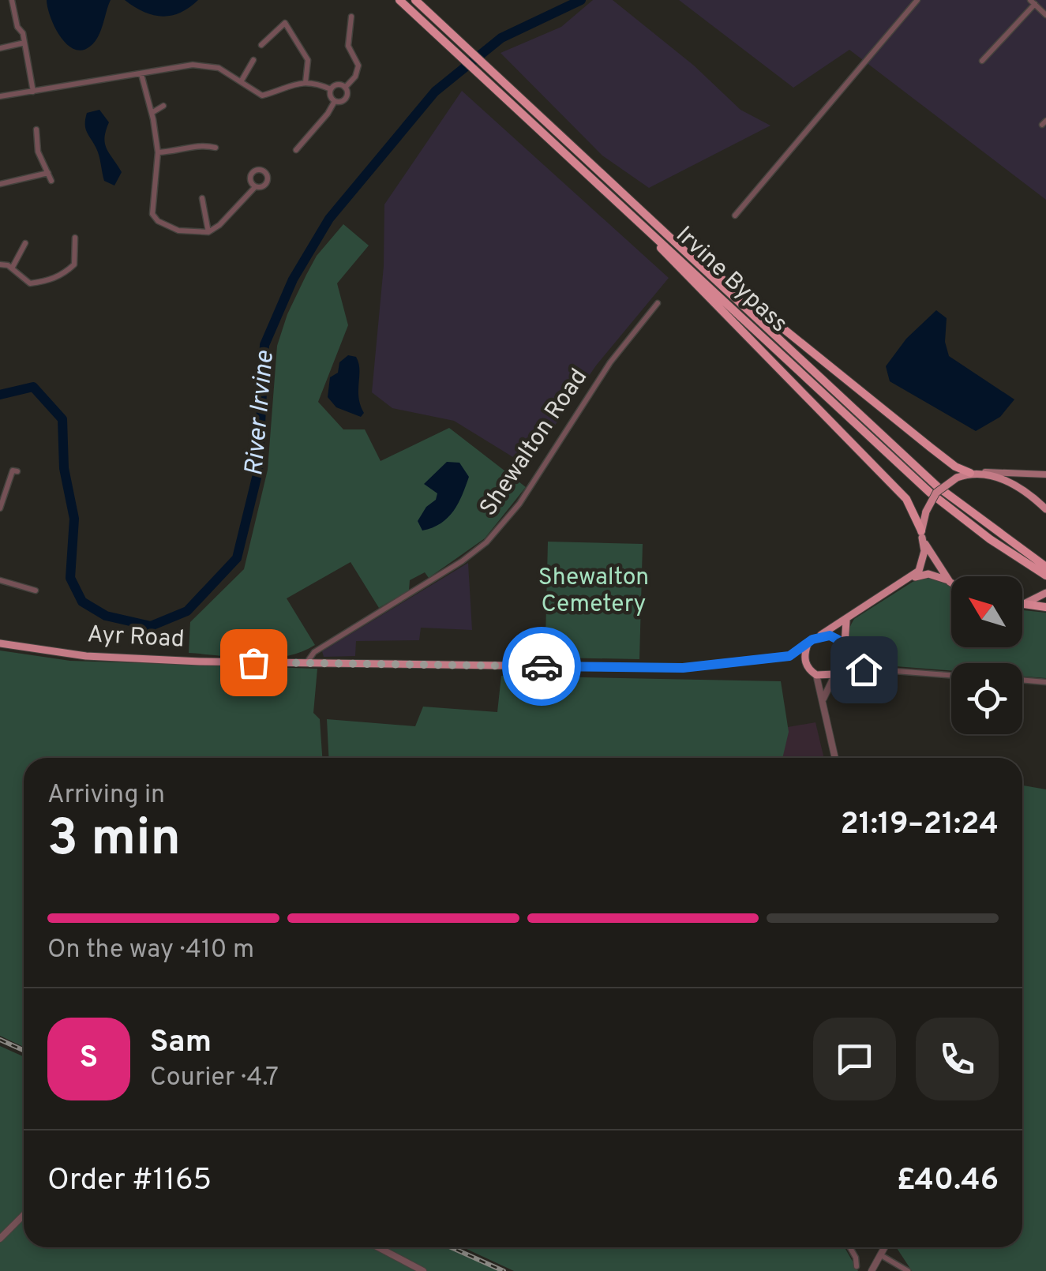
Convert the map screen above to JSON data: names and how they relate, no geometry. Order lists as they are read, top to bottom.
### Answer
{
  "streets": {
    "highway": ["Irvine Bypass"],
    "main road": ["Ayr Road"],
    "street": ["Shewalton Road"]
  },
  "crossings": [
    ["Shewalton Road", "Ayr Road"]
  ],
  "water": ["River Irvine"],
  "parks": ["Shewalton Cemetery"],
  "north": "top left",
  "page": {
    "heading": ["3 min", "Arriving in", "21:19–21:24"],
    "panel": [
      "Sam",
      "Courier · 4.7",
      "Order #1165",
      "£40.46"
    ],
    "bar": "On the way · 410 m",
    "round": "S"
  }
}
